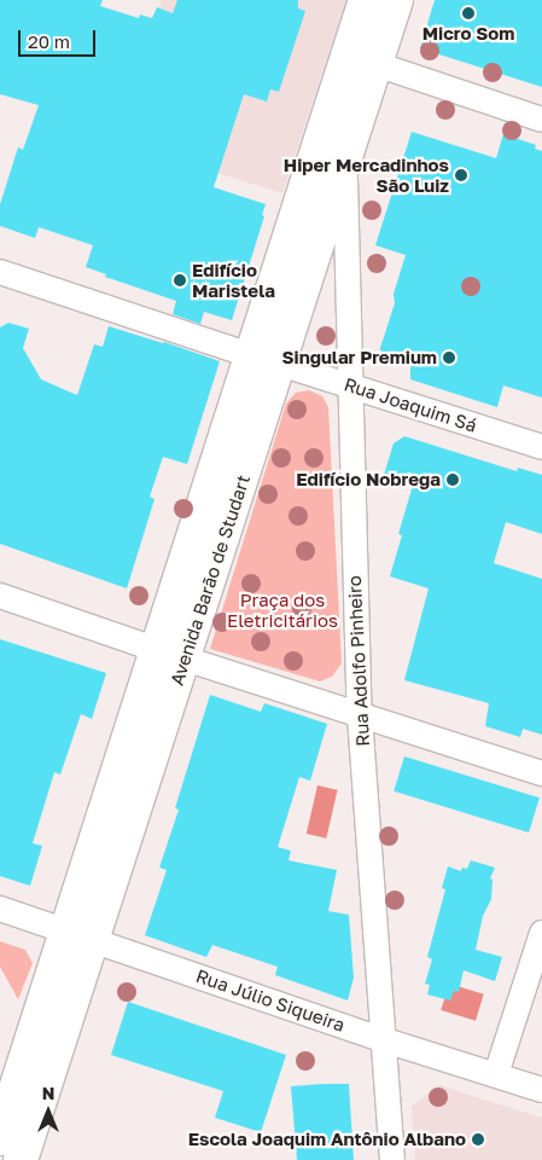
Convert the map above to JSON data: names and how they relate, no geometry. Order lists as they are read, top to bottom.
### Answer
{
  "streets": {
    "main road": ["Avenida Barão de Studart"],
    "street": ["Rua Joaquim Sá", "Rua Adolfo Pinheiro", "Rua Júlio Siqueira"]
  },
  "crossings": [
    ["Rua Joaquim Sá", "Avenida Barão de Studart"],
    ["Rua Joaquim Sá", "Rua Adolfo Pinheiro"],
    ["Avenida Barão de Studart", "Rua Adolfo Pinheiro"],
    ["Avenida Barão de Studart", "Rua Júlio Siqueira"],
    ["Rua Adolfo Pinheiro", "Rua Júlio Siqueira"]
  ],
  "parks": ["Praça dos Eletricitários"],
  "places": [
    "Micro Som",
    "Hiper Mercadinhos São Luiz",
    "Edifício Maristela",
    "Singular Premium",
    "Edifício Nobrega",
    "Escola Joaquim Antônio Albano"
  ],
  "scale_bar": "20 m",
  "north": "top"
}
